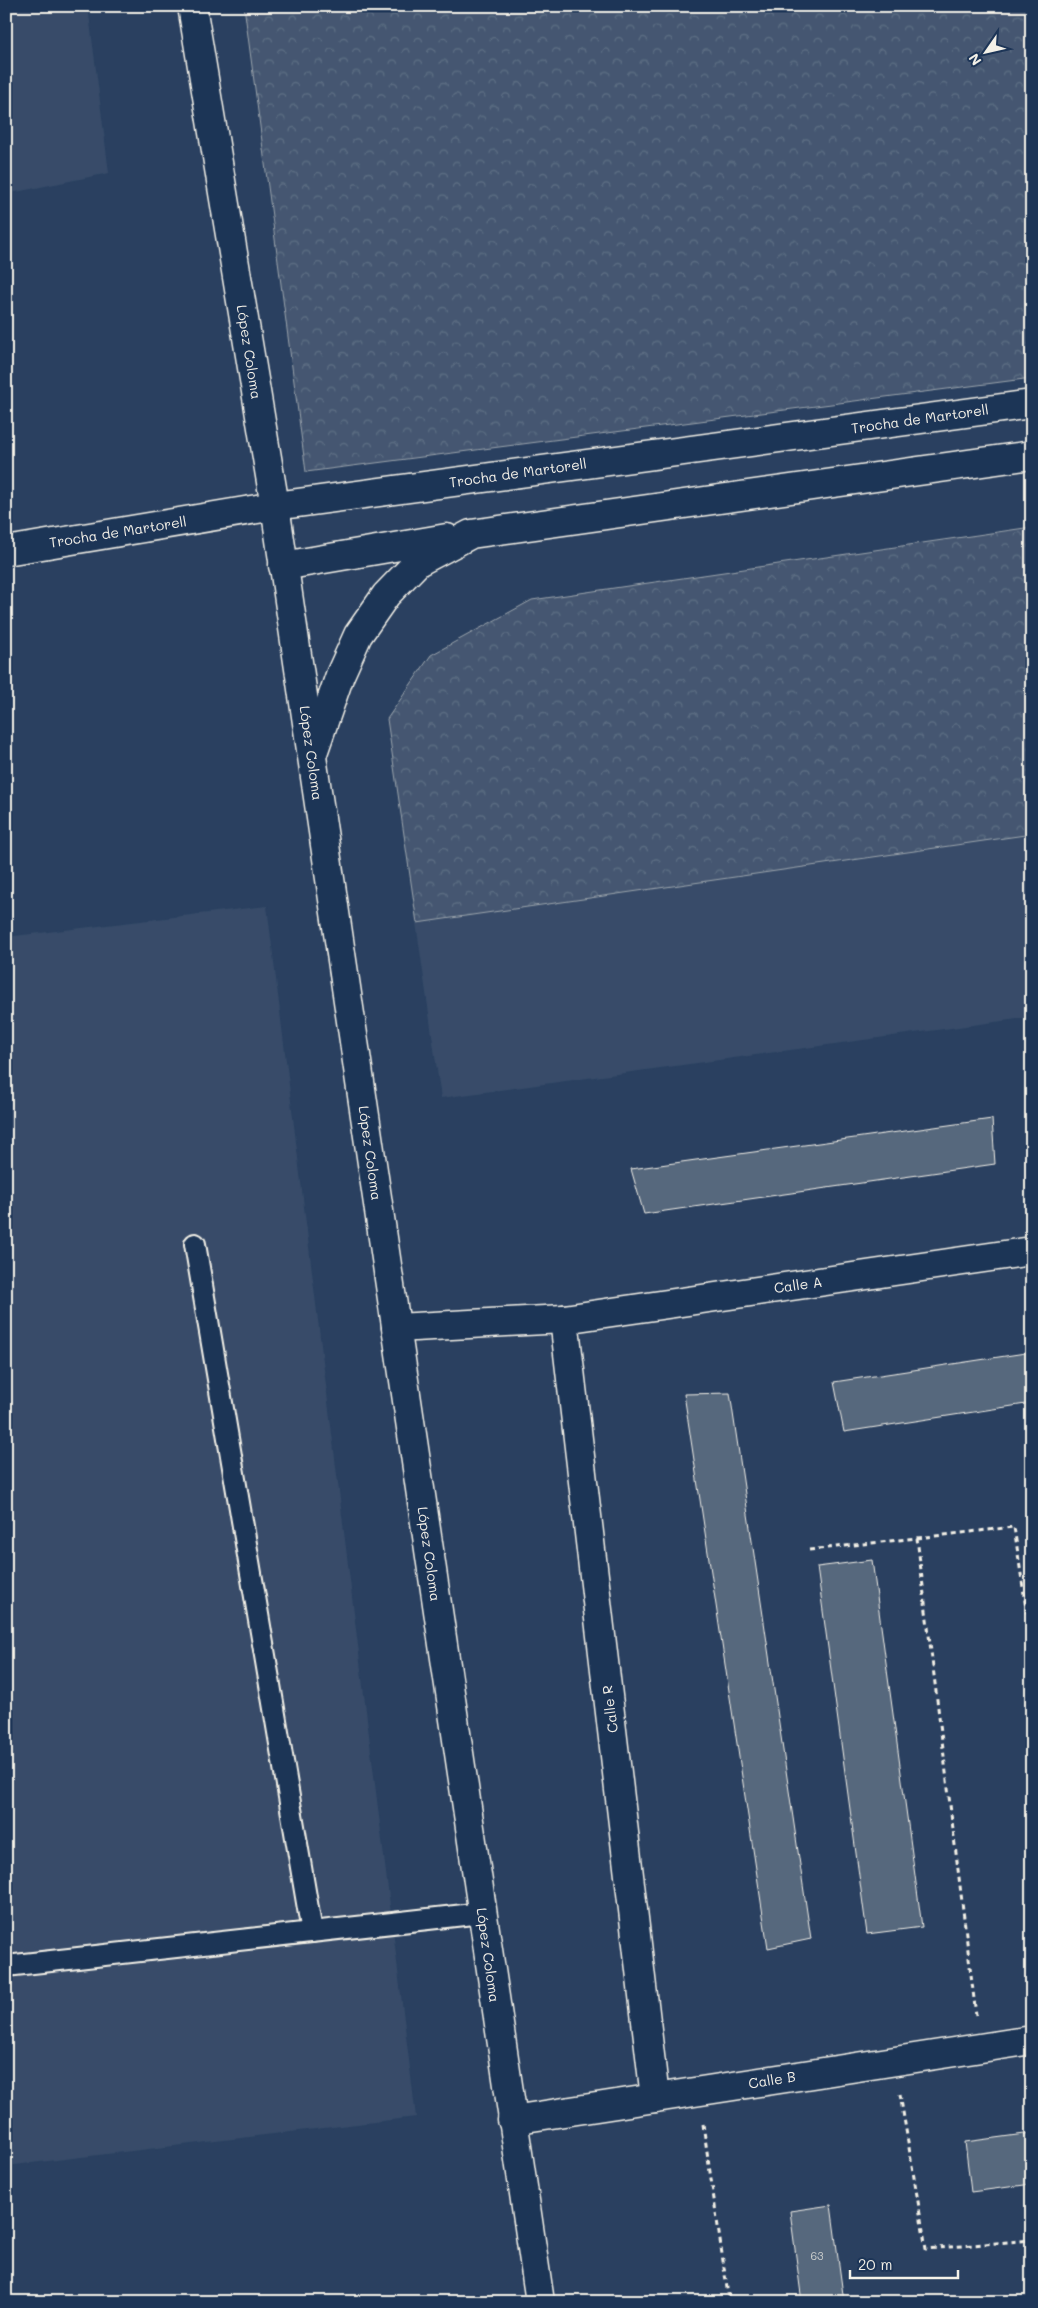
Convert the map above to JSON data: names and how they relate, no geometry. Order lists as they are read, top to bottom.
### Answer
{
  "streets": {
    "street": [
      "López Coloma",
      "Trocha de Martorell",
      "Calle A",
      "Calle R",
      "Calle B"
    ]
  },
  "crossings": [
    ["López Coloma", "Trocha de Martorell"],
    ["López Coloma", "Calle A"],
    ["López Coloma", "Calle B"],
    ["Calle A", "Calle R"],
    ["Calle R", "Calle B"]
  ],
  "house_numbers": ["63"],
  "scale_bar": "20 m",
  "north": "bottom left"
}
